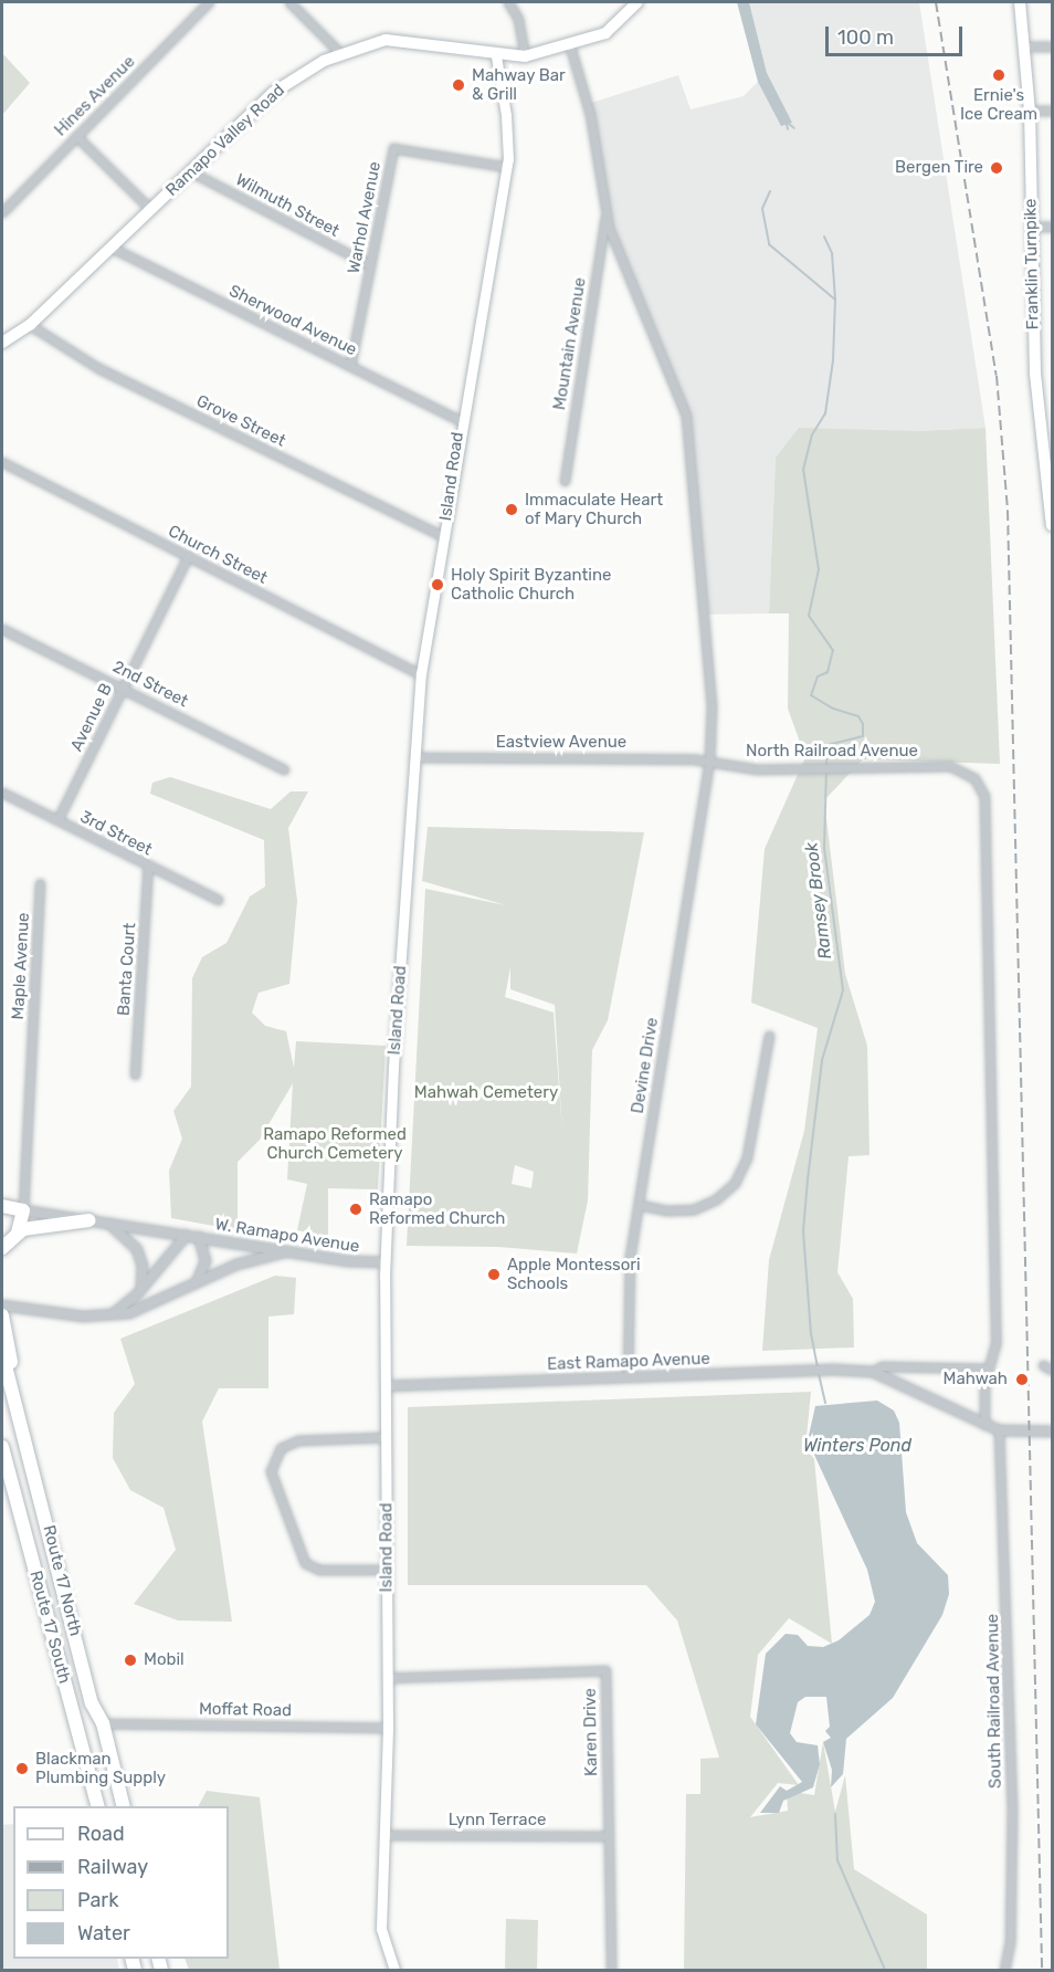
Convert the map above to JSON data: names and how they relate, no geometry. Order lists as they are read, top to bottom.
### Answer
{
  "streets": {
    "highway": ["Route 17 North", "Route 17 South"],
    "main road": ["Ramapo Valley Road", "Franklin Turnpike", "Island Road"],
    "street": [
      "Hines Avenue",
      "Wilmuth Street",
      "Warhol Avenue",
      "Sherwood Avenue",
      "Mountain Avenue",
      "Grove Street",
      "Church Street",
      "2nd Street",
      "Avenue B",
      "Eastview Avenue",
      "North Railroad Avenue",
      "3rd Street",
      "Maple Avenue",
      "Banta Court",
      "Devine Drive",
      "W. Ramapo Avenue",
      "East Ramapo Avenue",
      "South Railroad Avenue",
      "Moffat Road",
      "Karen Drive",
      "Lynn Terrace"
    ]
  },
  "crossings": [
    ["Ramapo Valley Road", "Wilmuth Street"],
    ["Ramapo Valley Road", "Sherwood Avenue"],
    ["Ramapo Valley Road", "Grove Street"],
    ["Ramapo Valley Road", "Island Road"],
    ["Wilmuth Street", "Warhol Avenue"],
    ["Warhol Avenue", "Sherwood Avenue"],
    ["Warhol Avenue", "Island Road"],
    ["Sherwood Avenue", "Island Road"],
    ["Grove Street", "Island Road"],
    ["Island Road", "Church Street"],
    ["Island Road", "Eastview Avenue"],
    ["Island Road", "W. Ramapo Avenue"],
    ["Island Road", "East Ramapo Avenue"],
    ["Island Road", "Moffat Road"],
    ["Island Road", "Karen Drive"],
    ["Island Road", "Lynn Terrace"],
    ["Church Street", "Avenue B"],
    ["2nd Street", "Avenue B"],
    ["Avenue B", "3rd Street"],
    ["Eastview Avenue", "North Railroad Avenue"],
    ["Eastview Avenue", "Devine Drive"],
    ["North Railroad Avenue", "Devine Drive"],
    ["3rd Street", "Banta Court"],
    ["Maple Avenue", "W. Ramapo Avenue"],
    ["Devine Drive", "East Ramapo Avenue"],
    ["Route 17 North", "Moffat Road"],
    ["Karen Drive", "Lynn Terrace"]
  ],
  "water": ["Ramsey Brook", "Winters Pond"],
  "parks": ["Mahwah Cemetery", "Ramapo Reformed Church Cemetery"],
  "places": [
    "Ernie's Ice Cream",
    "Mahway Bar & Grill",
    "Bergen Tire",
    "Immaculate Heart of Mary Church",
    "Holy Spirit Byzantine Catholic Church",
    "Ramapo Reformed Church",
    "Apple Montessori Schools",
    "Mahwah",
    "Mobil",
    "Blackman Plumbing Supply"
  ],
  "legend": [
    "Road",
    "Railway",
    "Park",
    "Water"
  ],
  "scale_bar": "100 m"
}
